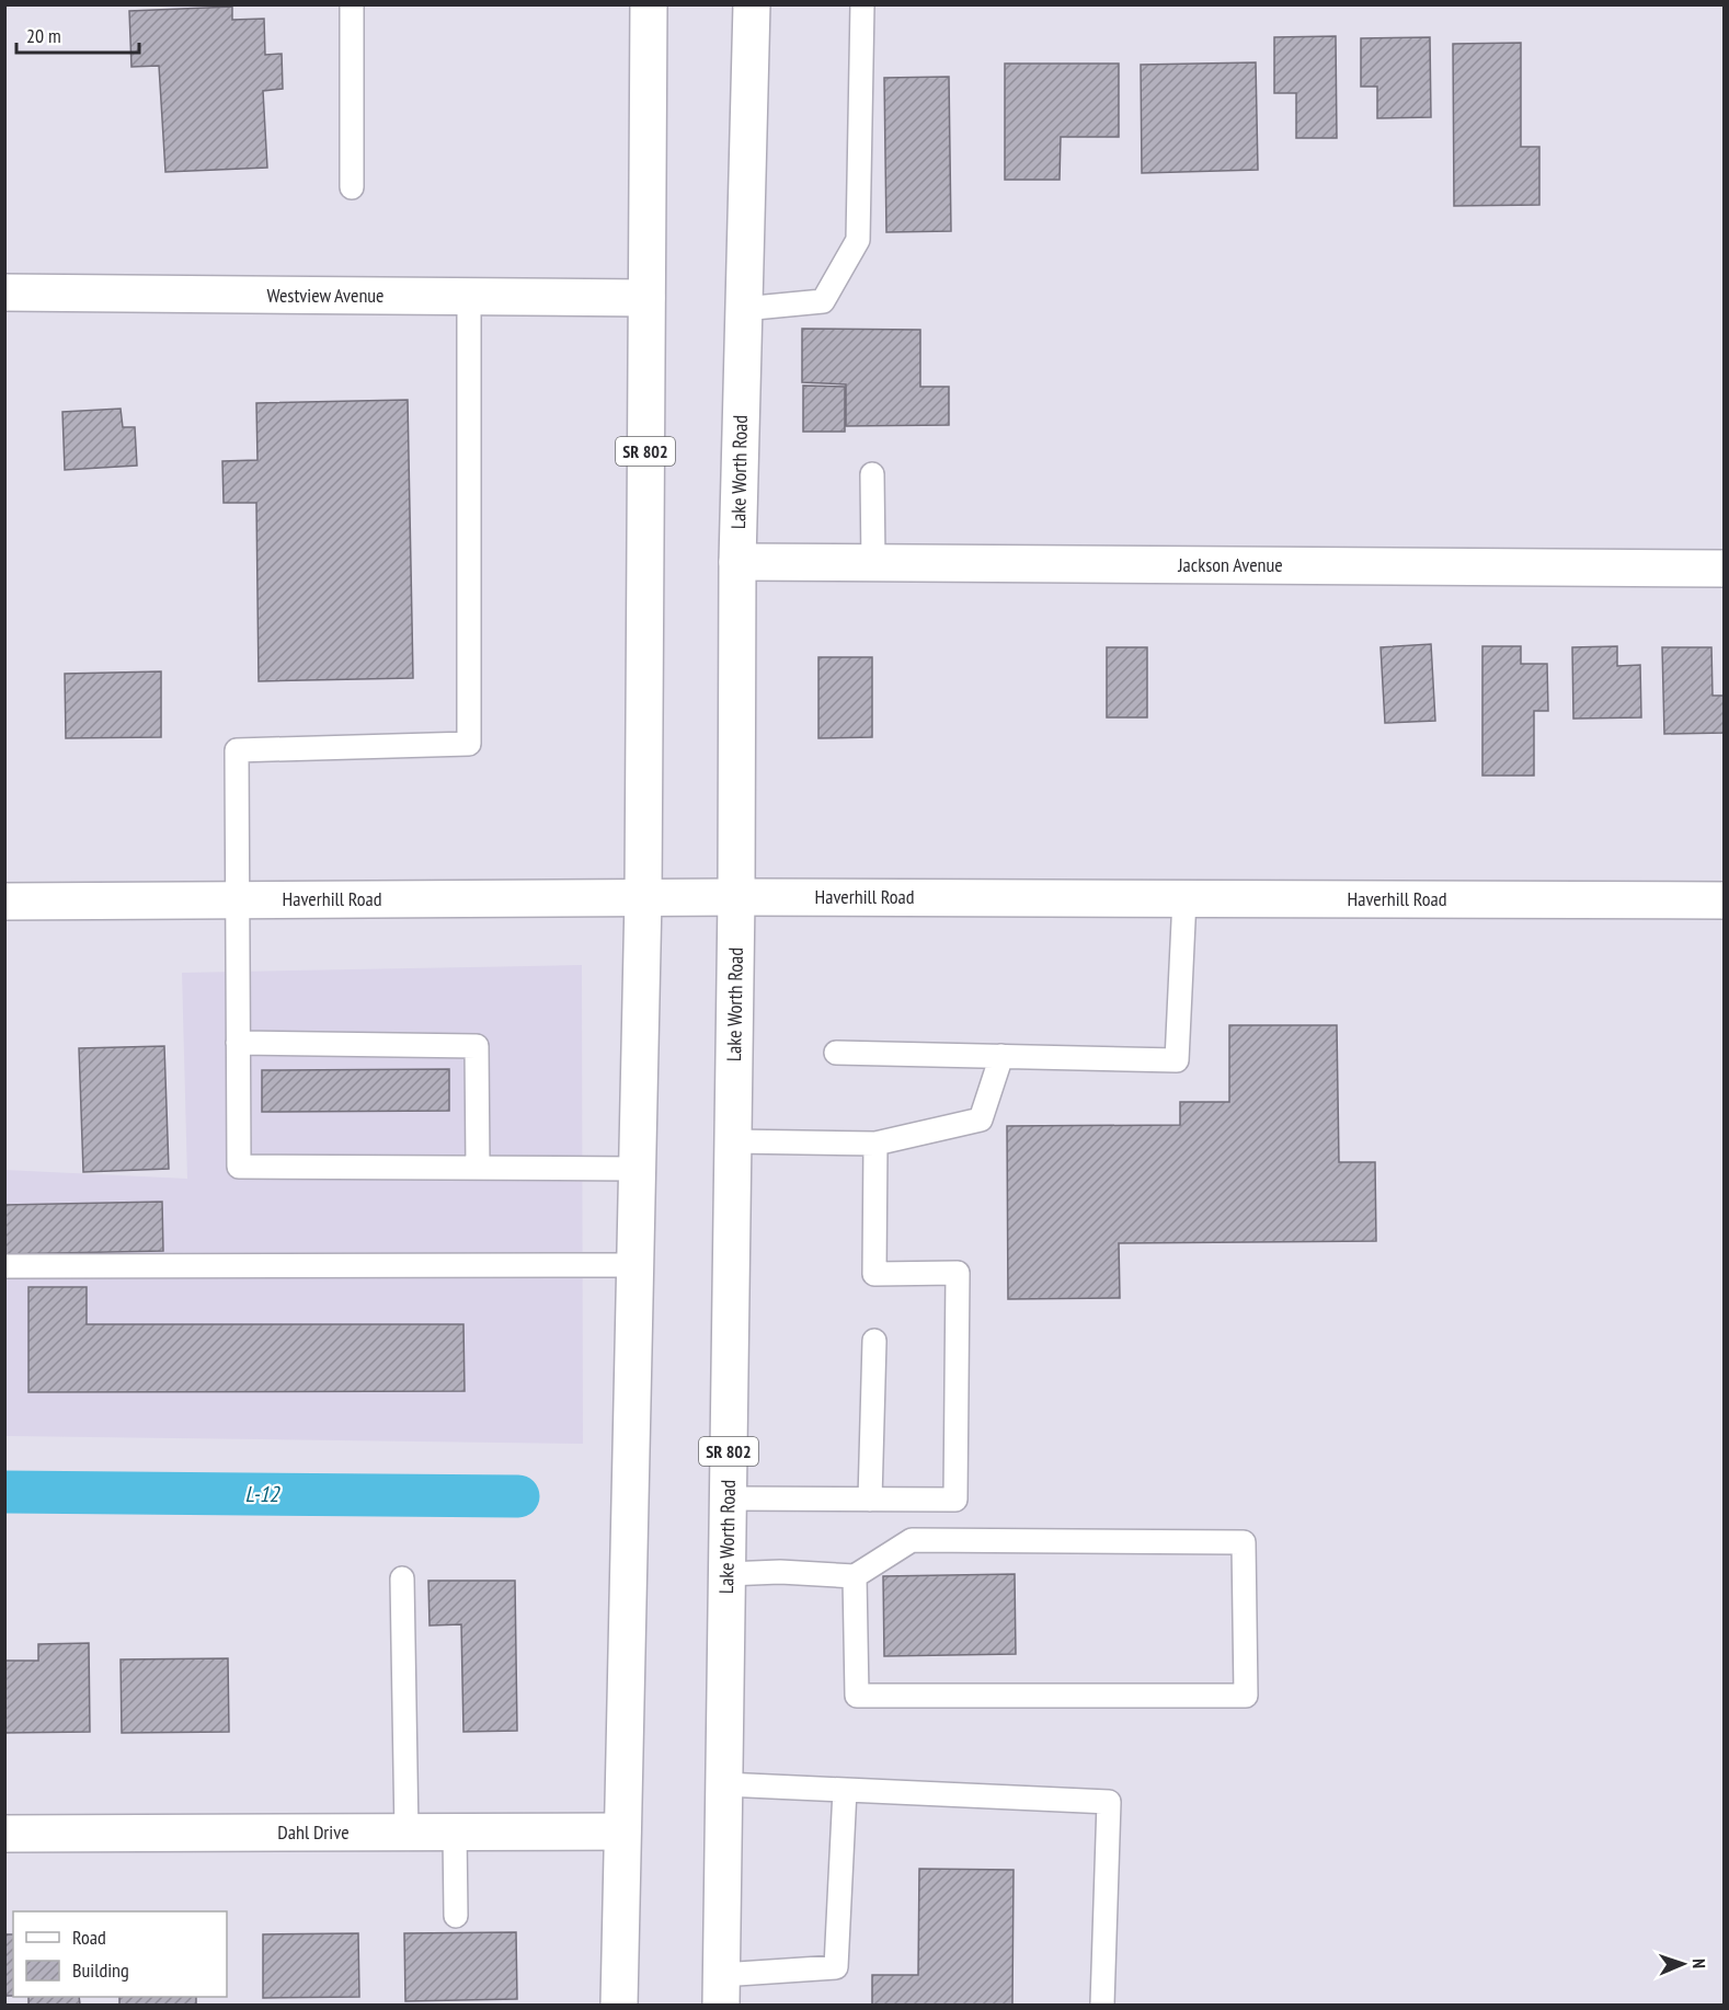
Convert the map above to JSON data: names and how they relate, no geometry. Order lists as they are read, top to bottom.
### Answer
{
  "streets": {
    "main road": [
      "Westview Avenue",
      "SR 802",
      "Lake Worth Road",
      "Jackson Avenue",
      "Haverhill Road",
      "Dahl Drive"
    ]
  },
  "crossings": [
    ["Westview Avenue", "SR 802"],
    ["SR 802", "Haverhill Road"],
    ["SR 802", "Dahl Drive"],
    ["Lake Worth Road", "Jackson Avenue"],
    ["Lake Worth Road", "Haverhill Road"]
  ],
  "water": ["L-12"],
  "legend": ["Road", "Building"],
  "scale_bar": "20 m",
  "north": "right"
}
